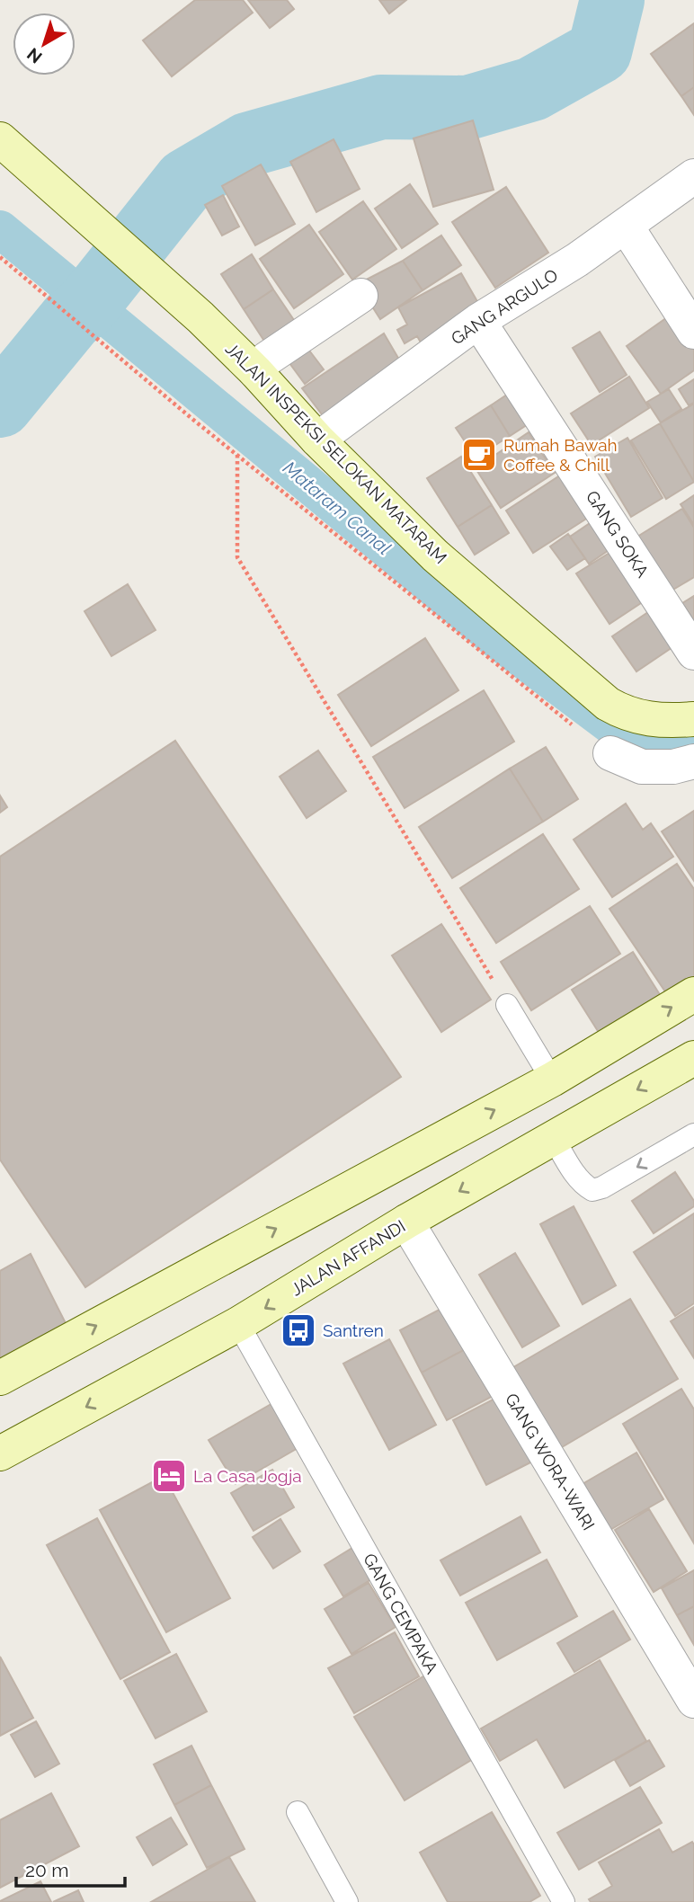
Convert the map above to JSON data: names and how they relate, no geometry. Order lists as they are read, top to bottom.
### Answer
{
  "streets": {
    "main road": ["JALAN INSPEKSI SELOKAN MATARAM", "JALAN AFFANDI"],
    "street": ["GANG ARGULO", "GANG SOKA", "GANG WORA-WARI"],
    "lane": ["GANG CEMPAKA"]
  },
  "crossings": [
    ["GANG ARGULO", "JALAN INSPEKSI SELOKAN MATARAM"],
    ["GANG ARGULO", "GANG SOKA"],
    ["JALAN AFFANDI", "GANG WORA-WARI"],
    ["JALAN AFFANDI", "GANG CEMPAKA"]
  ],
  "water": ["Mataram Canal"],
  "places": {
    "cafe": ["Rumah Bawah Coffee & Chill"],
    "bus stop": ["Santren"],
    "hotel": ["La Casa Jogja"]
  },
  "scale_bar": "20 m",
  "north": "bottom left"
}
